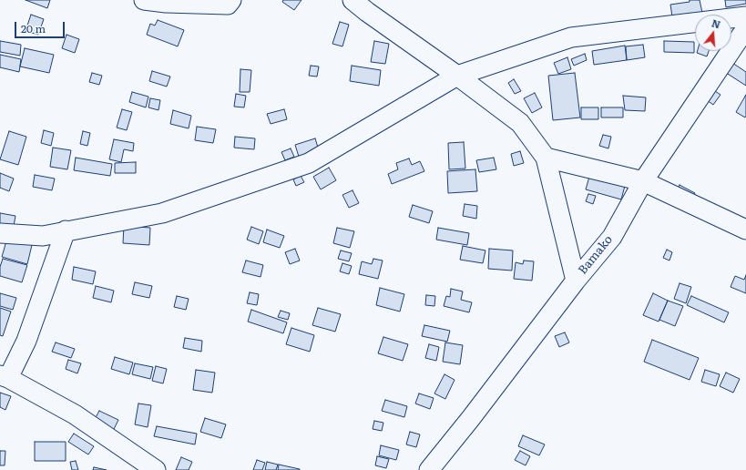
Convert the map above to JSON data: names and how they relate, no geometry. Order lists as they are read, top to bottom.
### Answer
{
  "streets": {
    "street": ["Bamako"]
  },
  "scale_bar": "20 m",
  "north": "top"
}
